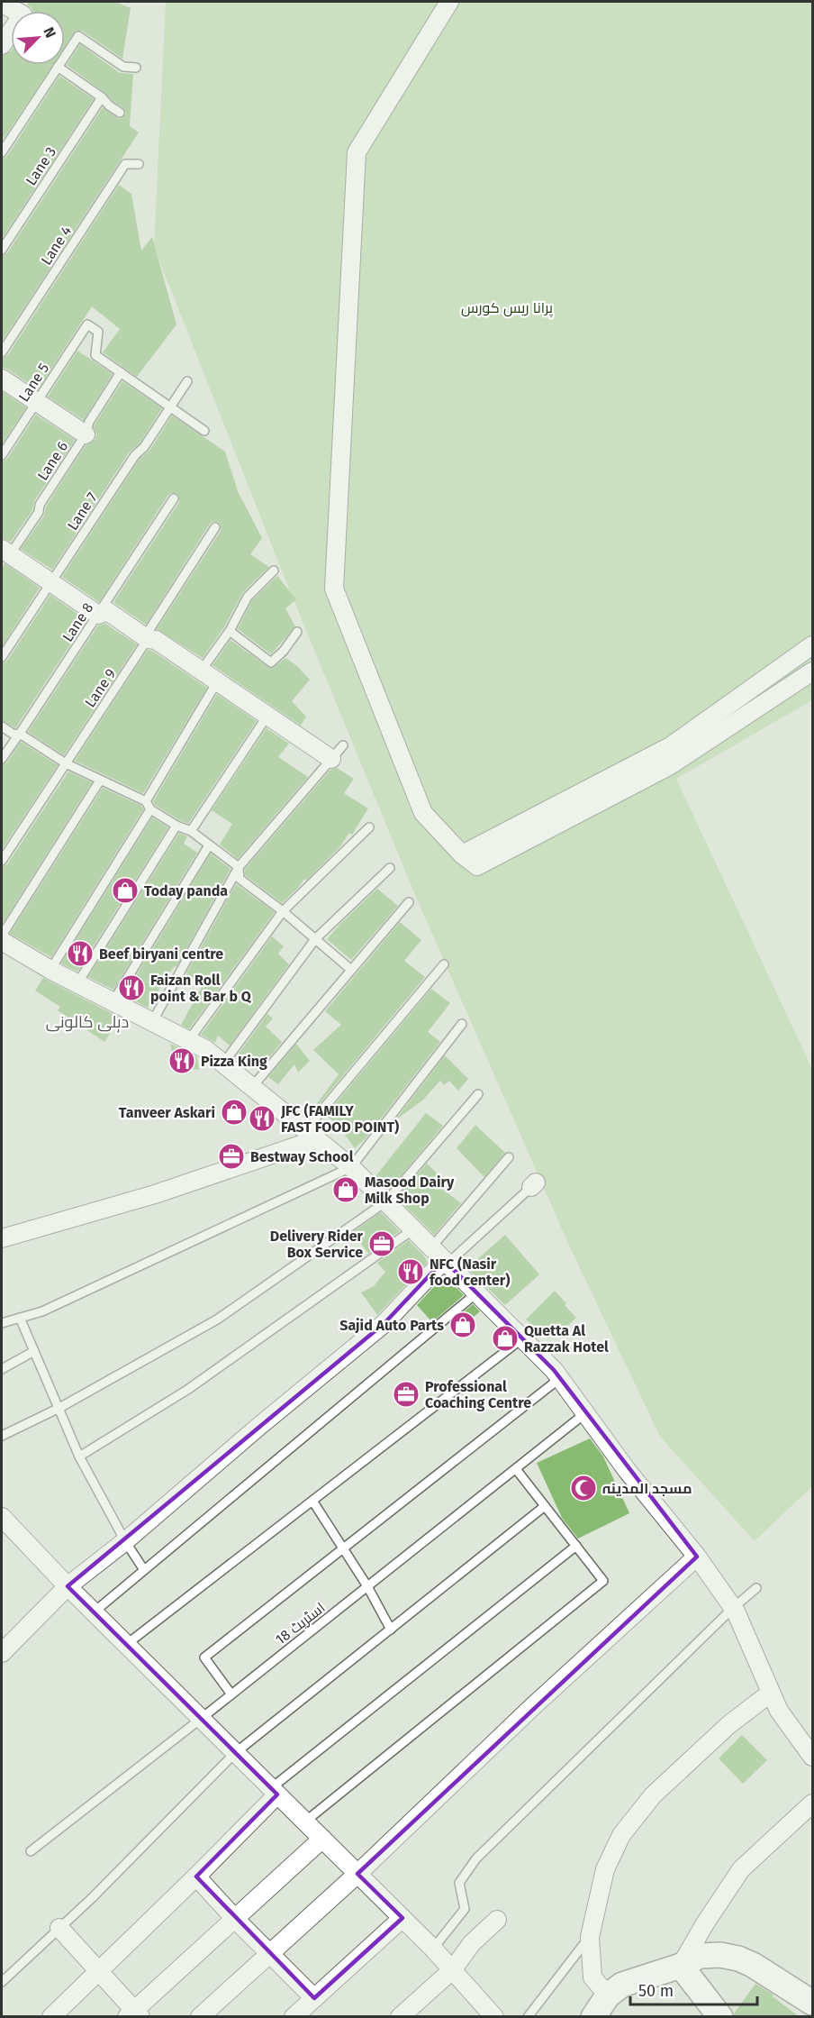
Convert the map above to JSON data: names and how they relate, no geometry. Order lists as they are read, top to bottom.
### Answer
{
  "streets": {
    "lane": [
      "Lane 3",
      "Lane 4",
      "Lane 5",
      "Lane 6",
      "Lane 7",
      "Lane 8",
      "Lane 9",
      "اسٹریٹ 18"
    ]
  },
  "crossings": [
    ["Lane 5", "Lane 6"]
  ],
  "districts": ["دہلی کالونی"],
  "parks": ["پرانا ریس کورس"],
  "places": {
    "shop": [
      "Today panda",
      "Tanveer Askari",
      "Masood Dairy Milk Shop",
      "Sajid Auto Parts",
      "Quetta Al Razzak Hotel"
    ],
    "restaurant": [
      "Beef biryani centre",
      "Faizan Roll point & Bar b Q",
      "Pizza King",
      "JFC (FAMILY FAST FOOD POINT)",
      "NFC (Nasir food center)"
    ],
    "office": ["Bestway School", "Delivery Rider Box Service", "Professional Coaching Centre"],
    "mosque": ["مسجد المدینہ"]
  },
  "scale_bar": "50 m",
  "north": "top right"
}
